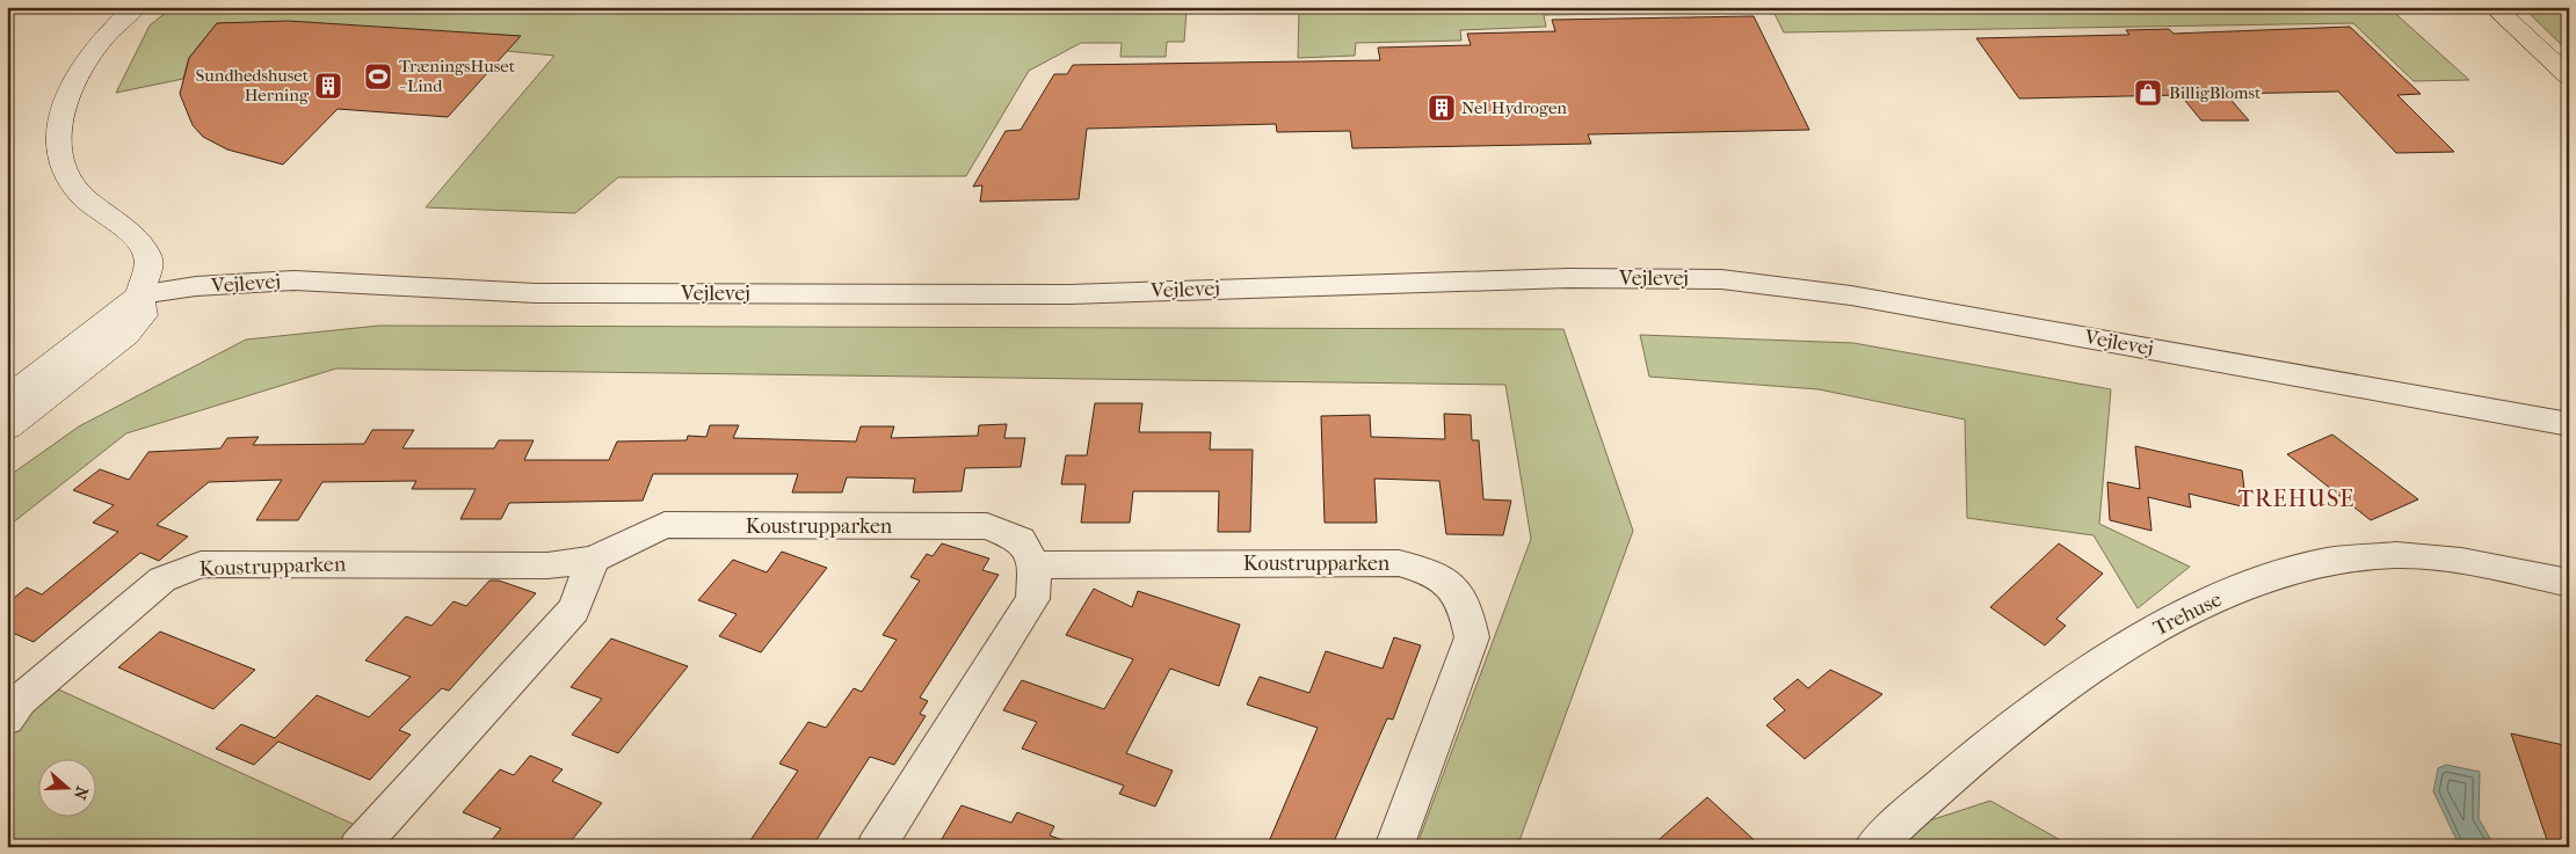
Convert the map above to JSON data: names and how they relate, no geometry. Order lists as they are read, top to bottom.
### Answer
{
  "streets": {
    "street": ["Vejlevej", "Koustrupparken", "Trehuse"]
  },
  "districts": ["TREHUSE"],
  "places": {
    "sports": ["TræningsHuset - Lind"],
    "building": ["Sundhedshuset Herning", "Nel Hydrogen"],
    "shop": ["BilligBlomst"]
  },
  "north": "right"
}
